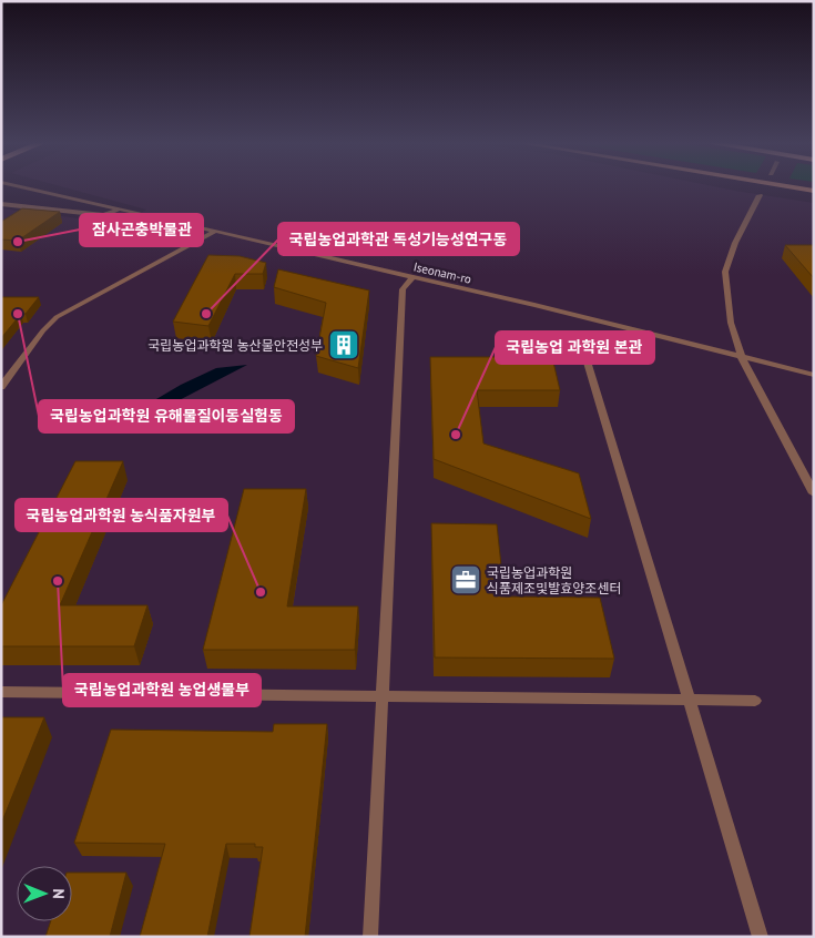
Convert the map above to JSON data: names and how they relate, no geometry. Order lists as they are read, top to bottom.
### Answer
{
  "streets": {
    "lane": ["Iseonam-ro"]
  },
  "places": {
    "other": [
      "잠사곤충박물관",
      "국립농업과학원 유해물질이동실험동",
      "국립농업과학관 독성기능성연구동",
      "국립농업 과학원 본관",
      "국립농업과학원 농업생물부",
      "국립농업과학원 농식품자원부"
    ],
    "building": ["국립농업과학원 농산물안전성부"],
    "office": ["국립농업과학원 식품제조및발효양조센터"]
  },
  "north": "right"
}
